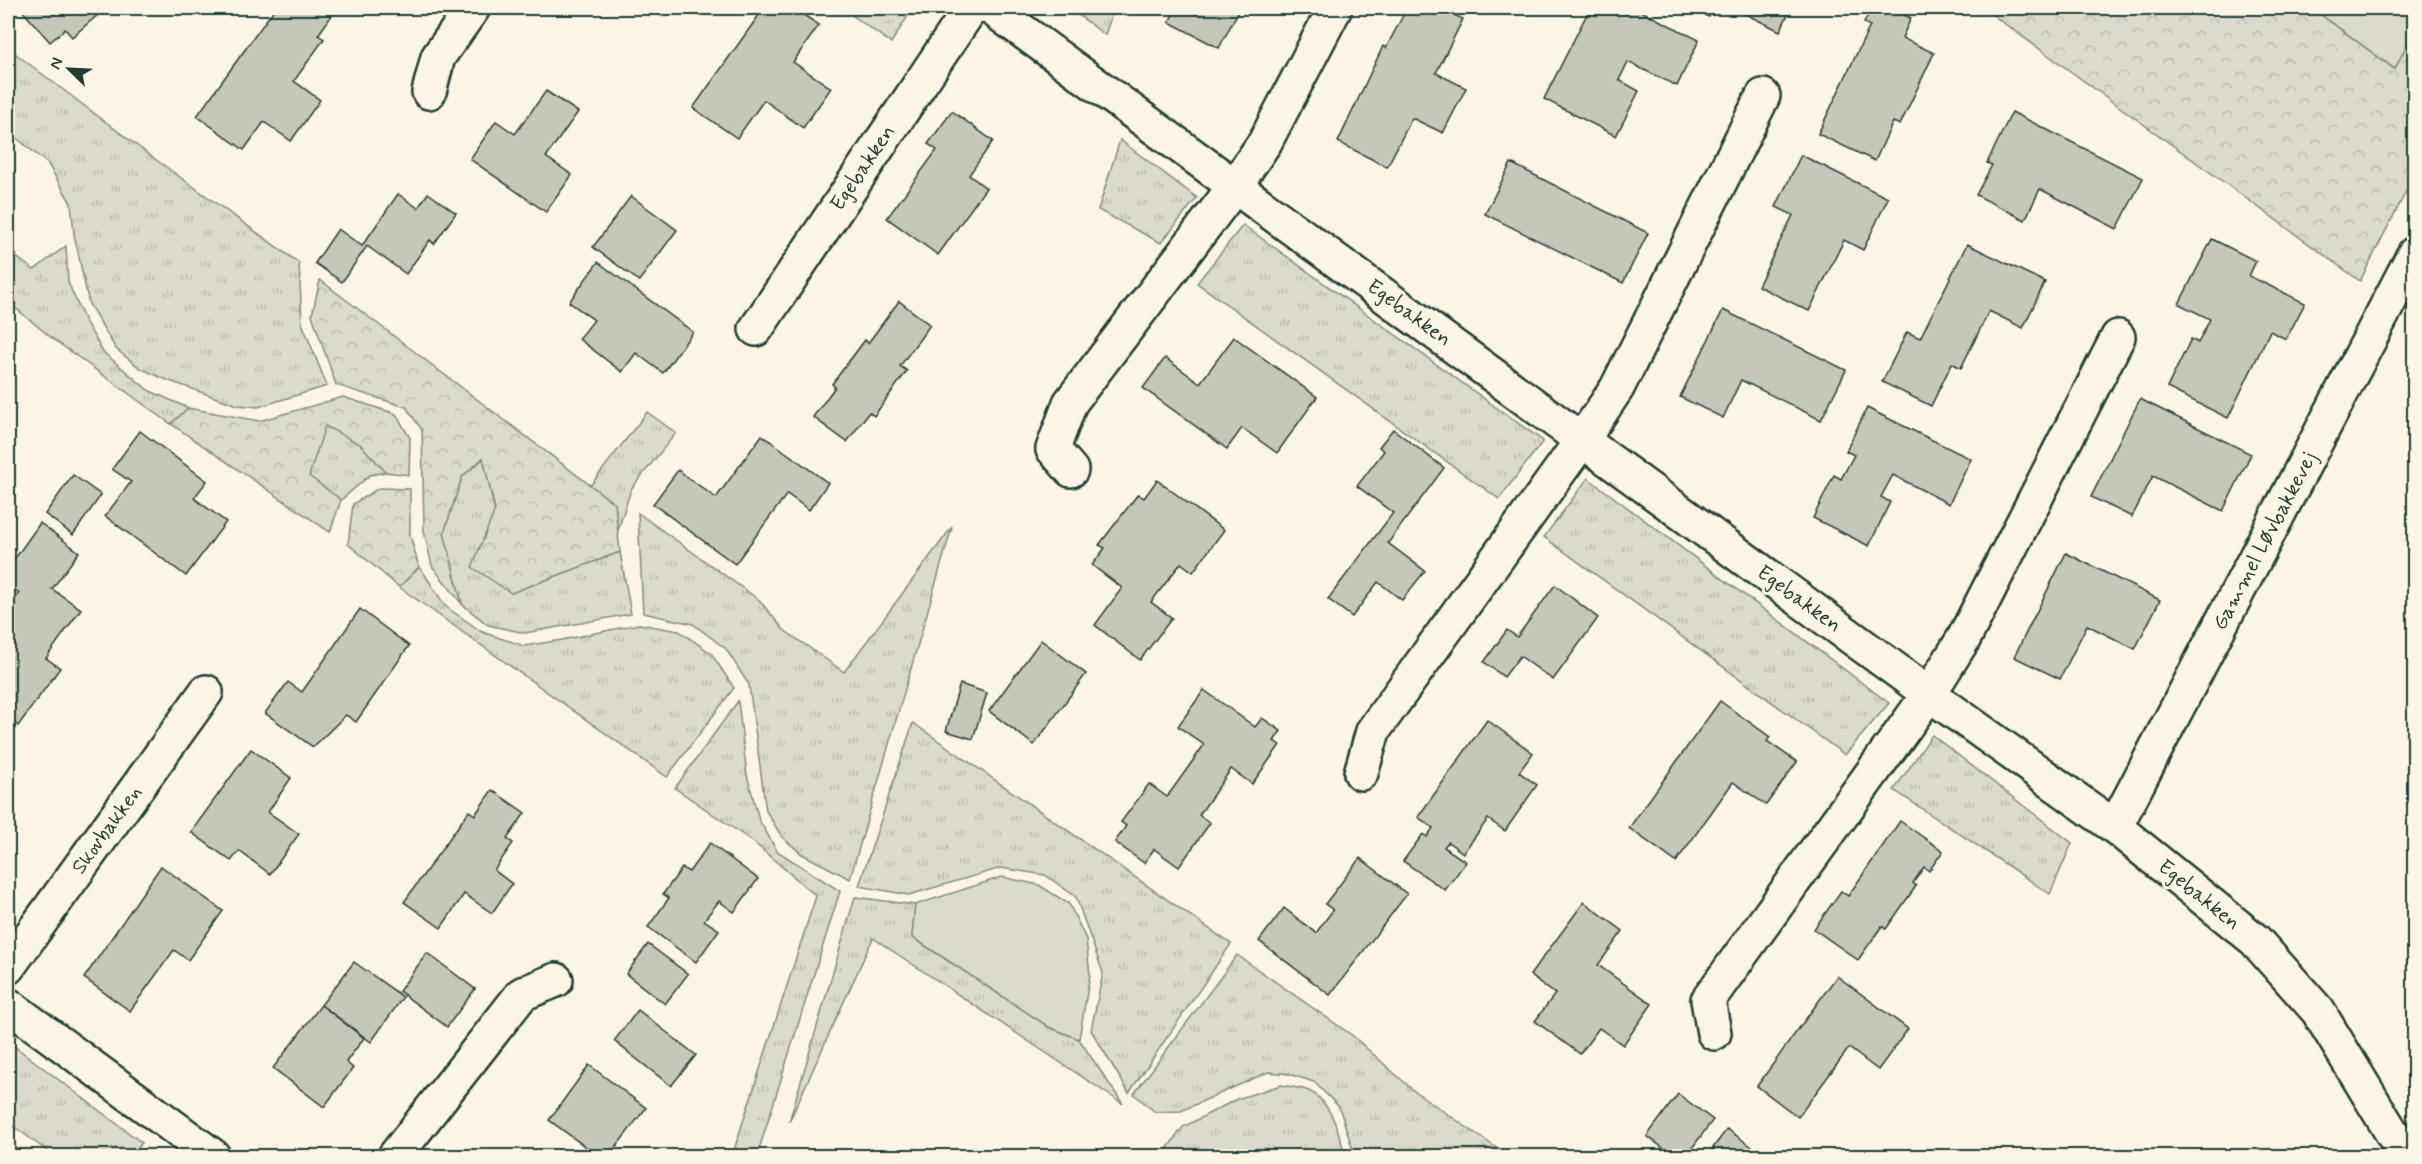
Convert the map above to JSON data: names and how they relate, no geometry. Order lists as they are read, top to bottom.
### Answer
{
  "streets": {
    "street": ["Egebakken", "Gammel Løvbakkevej", "Skovbakken"]
  },
  "crossings": [
    ["Egebakken", "Gammel Løvbakkevej"]
  ],
  "north": "top left"
}
